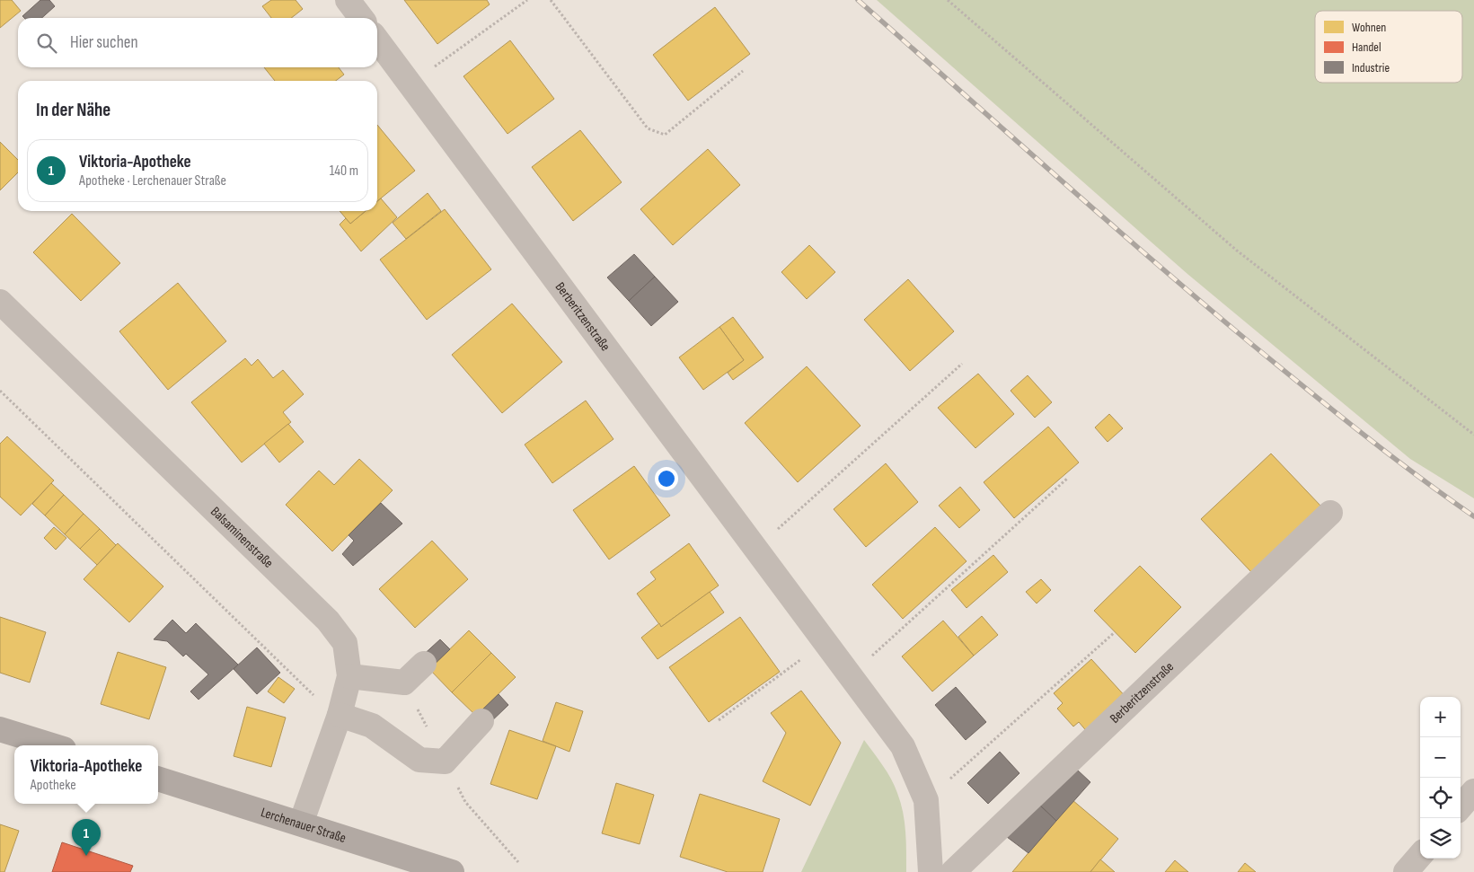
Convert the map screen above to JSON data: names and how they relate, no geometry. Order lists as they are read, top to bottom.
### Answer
{
  "streets": {
    "main road": ["Lerchenauer Straße"],
    "street": ["Berberitzenstraße", "Balsaminenstraße"]
  },
  "crossings": [
    ["Balsaminenstraße", "Lerchenauer Straße"]
  ],
  "legend": ["Wohnen", "Handel", "Industrie"],
  "page": {
    "search": "Hier suchen",
    "heading": "In der Nähe",
    "list": [
      {
        "mark": "1",
        "name": "Viktoria-Apotheke",
        "note": "Apotheke · Lerchenauer Straße",
        "value": "140 m"
      }
    ],
    "map_buttons": ["+", "−"],
    "popup": ["Viktoria-Apotheke", "Apotheke"],
    "pins": "1"
  }
}
